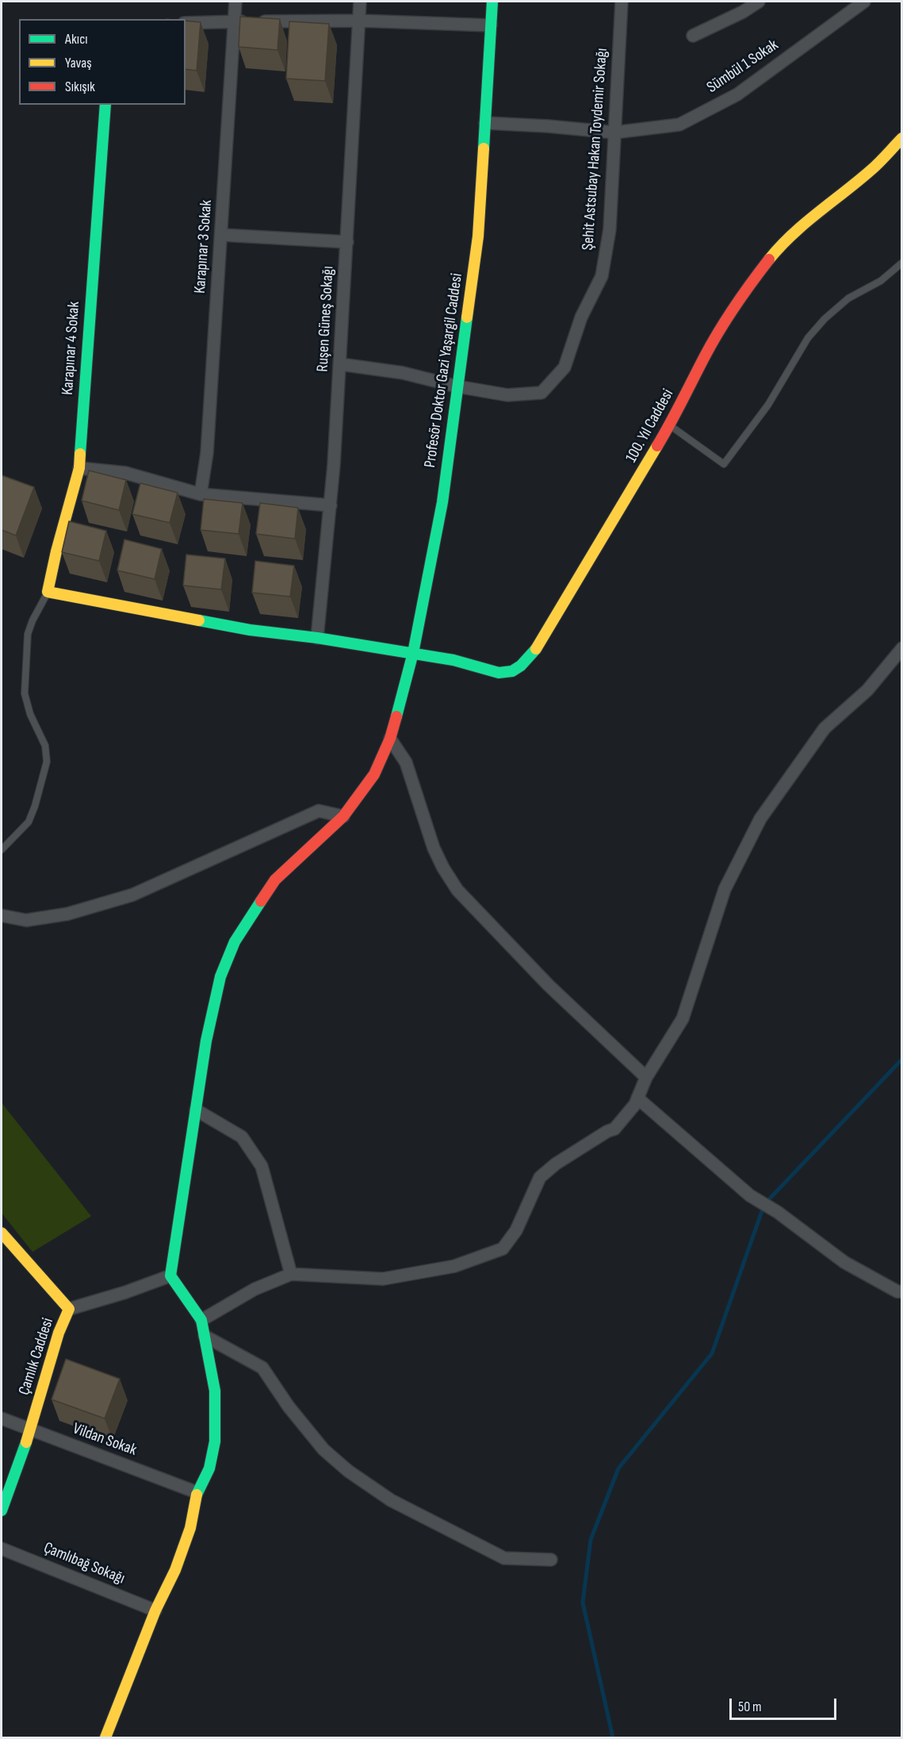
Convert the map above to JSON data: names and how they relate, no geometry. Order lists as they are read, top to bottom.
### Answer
{
  "streets": {
    "street": [
      "Sümbül 1 Sokak",
      "Şehit Astsubay Hakan Toydemir Sokağı",
      "Karapınar 3 Sokak",
      "Ruşen Güneş Sokağı",
      "Karapınar 4 Sokak",
      "Profesör Doktor Gazi Yaşargil Caddesi",
      "100. Yıl Caddesi",
      "Çamlık Caddesi",
      "Vildan Sokak",
      "Çamlıbağ Sokağı"
    ]
  },
  "crossings": [
    ["Sümbül 1 Sokak", "Şehit Astsubay Hakan Toydemir Sokağı"],
    ["Sümbül 1 Sokak", "Profesör Doktor Gazi Yaşargil Caddesi"],
    ["Şehit Astsubay Hakan Toydemir Sokağı", "Ruşen Güneş Sokağı"],
    ["Şehit Astsubay Hakan Toydemir Sokağı", "Profesör Doktor Gazi Yaşargil Caddesi"],
    ["Ruşen Güneş Sokağı", "100. Yıl Caddesi"],
    ["Karapınar 4 Sokak", "100. Yıl Caddesi"],
    ["Profesör Doktor Gazi Yaşargil Caddesi", "100. Yıl Caddesi"],
    ["Çamlık Caddesi", "Vildan Sokak"]
  ],
  "legend": ["Akıcı", "Yavaş", "Sıkışık"],
  "scale_bar": "50 m"
}
